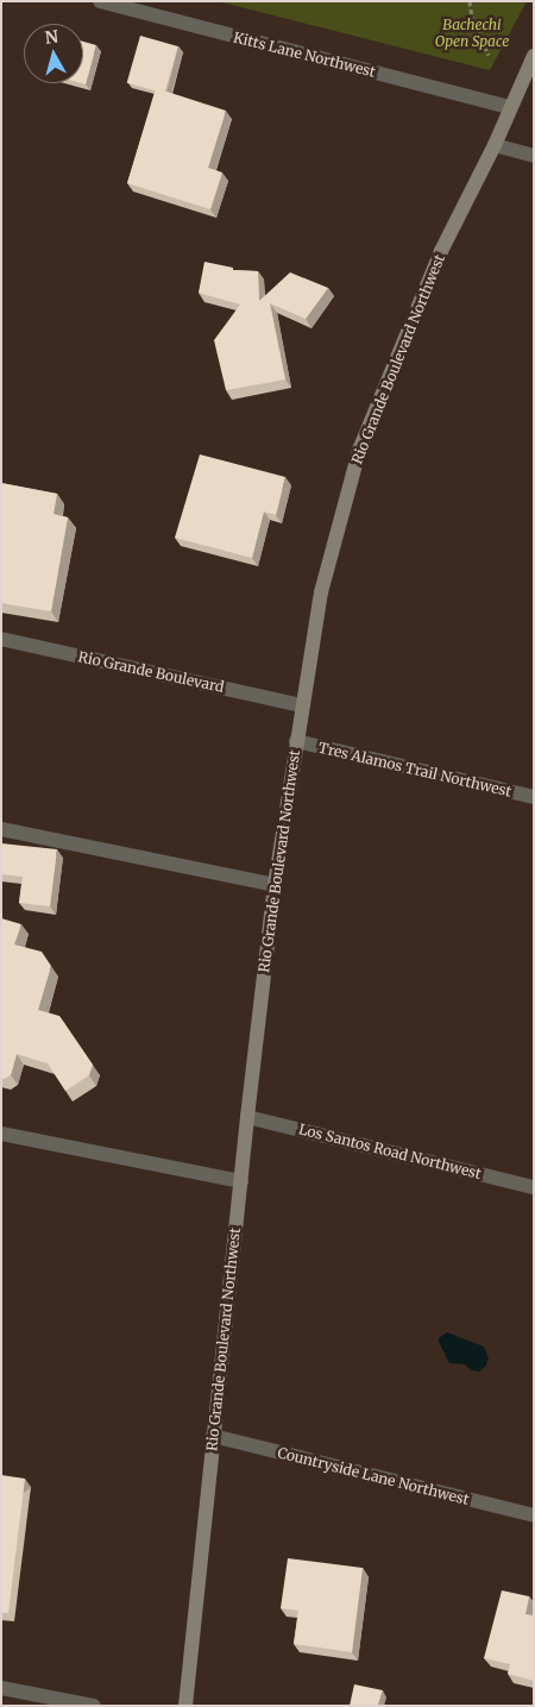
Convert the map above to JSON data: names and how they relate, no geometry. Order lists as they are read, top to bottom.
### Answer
{
  "streets": {
    "street": [
      "Kitts Lane Northwest",
      "Rio Grande Boulevard Northwest",
      "Rio Grande Boulevard",
      "Tres Alamos Trail Northwest",
      "Los Santos Road Northwest",
      "Countryside Lane Northwest"
    ]
  },
  "crossings": [
    ["Kitts Lane Northwest", "Rio Grande Boulevard Northwest"],
    ["Rio Grande Boulevard Northwest", "Rio Grande Boulevard"],
    ["Rio Grande Boulevard Northwest", "Tres Alamos Trail Northwest"],
    ["Rio Grande Boulevard Northwest", "Los Santos Road Northwest"],
    ["Rio Grande Boulevard Northwest", "Countryside Lane Northwest"]
  ],
  "parks": ["Bachechi Open Space"],
  "north": "top"
}
